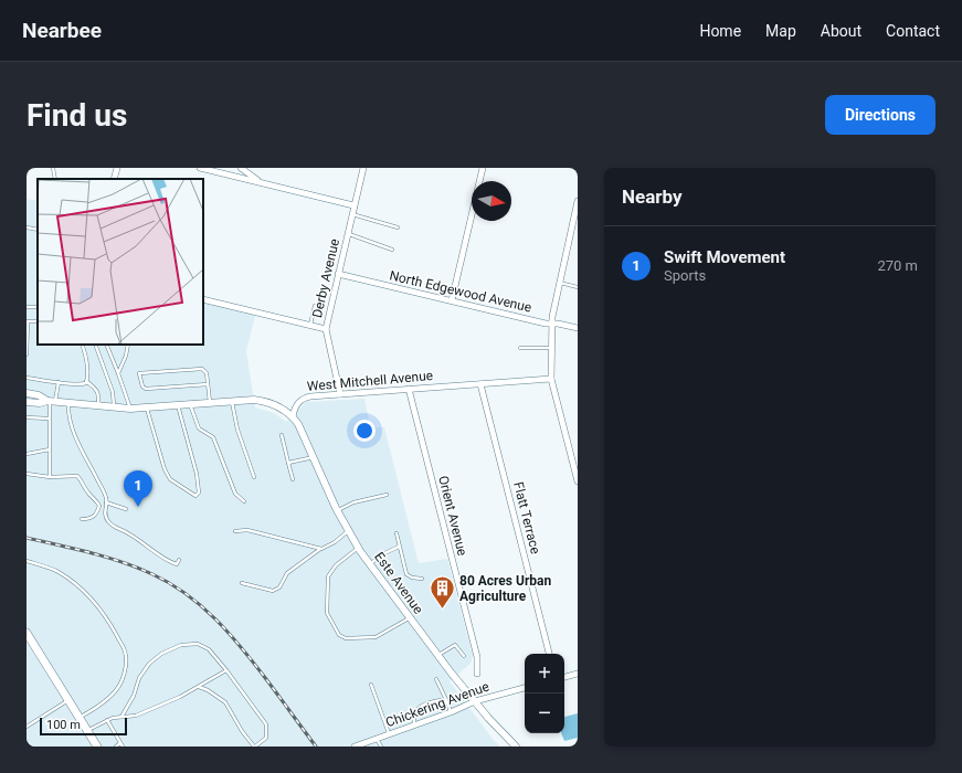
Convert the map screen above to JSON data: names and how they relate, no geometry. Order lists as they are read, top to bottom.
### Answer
{
  "streets": {
    "street": [
      "Derby Avenue",
      "North Edgewood Avenue",
      "West Mitchell Avenue",
      "Orient Avenue",
      "Flatt Terrace",
      "Este Avenue",
      "Chickering Avenue"
    ]
  },
  "crossings": [
    ["Derby Avenue", "North Edgewood Avenue"],
    ["Derby Avenue", "West Mitchell Avenue"],
    ["West Mitchell Avenue", "Orient Avenue"],
    ["West Mitchell Avenue", "Flatt Terrace"],
    ["West Mitchell Avenue", "Este Avenue"],
    ["Este Avenue", "Chickering Avenue"]
  ],
  "places": {
    "building": ["80 Acres Urban Agriculture"]
  },
  "scale_bar": "100 m",
  "north": "right",
  "page": {
    "header": "Nearbee",
    "nav": [
      "Home",
      "Map",
      "About",
      "Contact"
    ],
    "buttons": "Directions",
    "title": "Find us",
    "heading": "Nearby",
    "list": [
      {
        "mark": "1",
        "name": "Swift Movement",
        "note": "Sports",
        "value": "270 m"
      }
    ],
    "pins": "1",
    "map_buttons": ["+", "−"],
    "scale": "100 m"
  }
}
